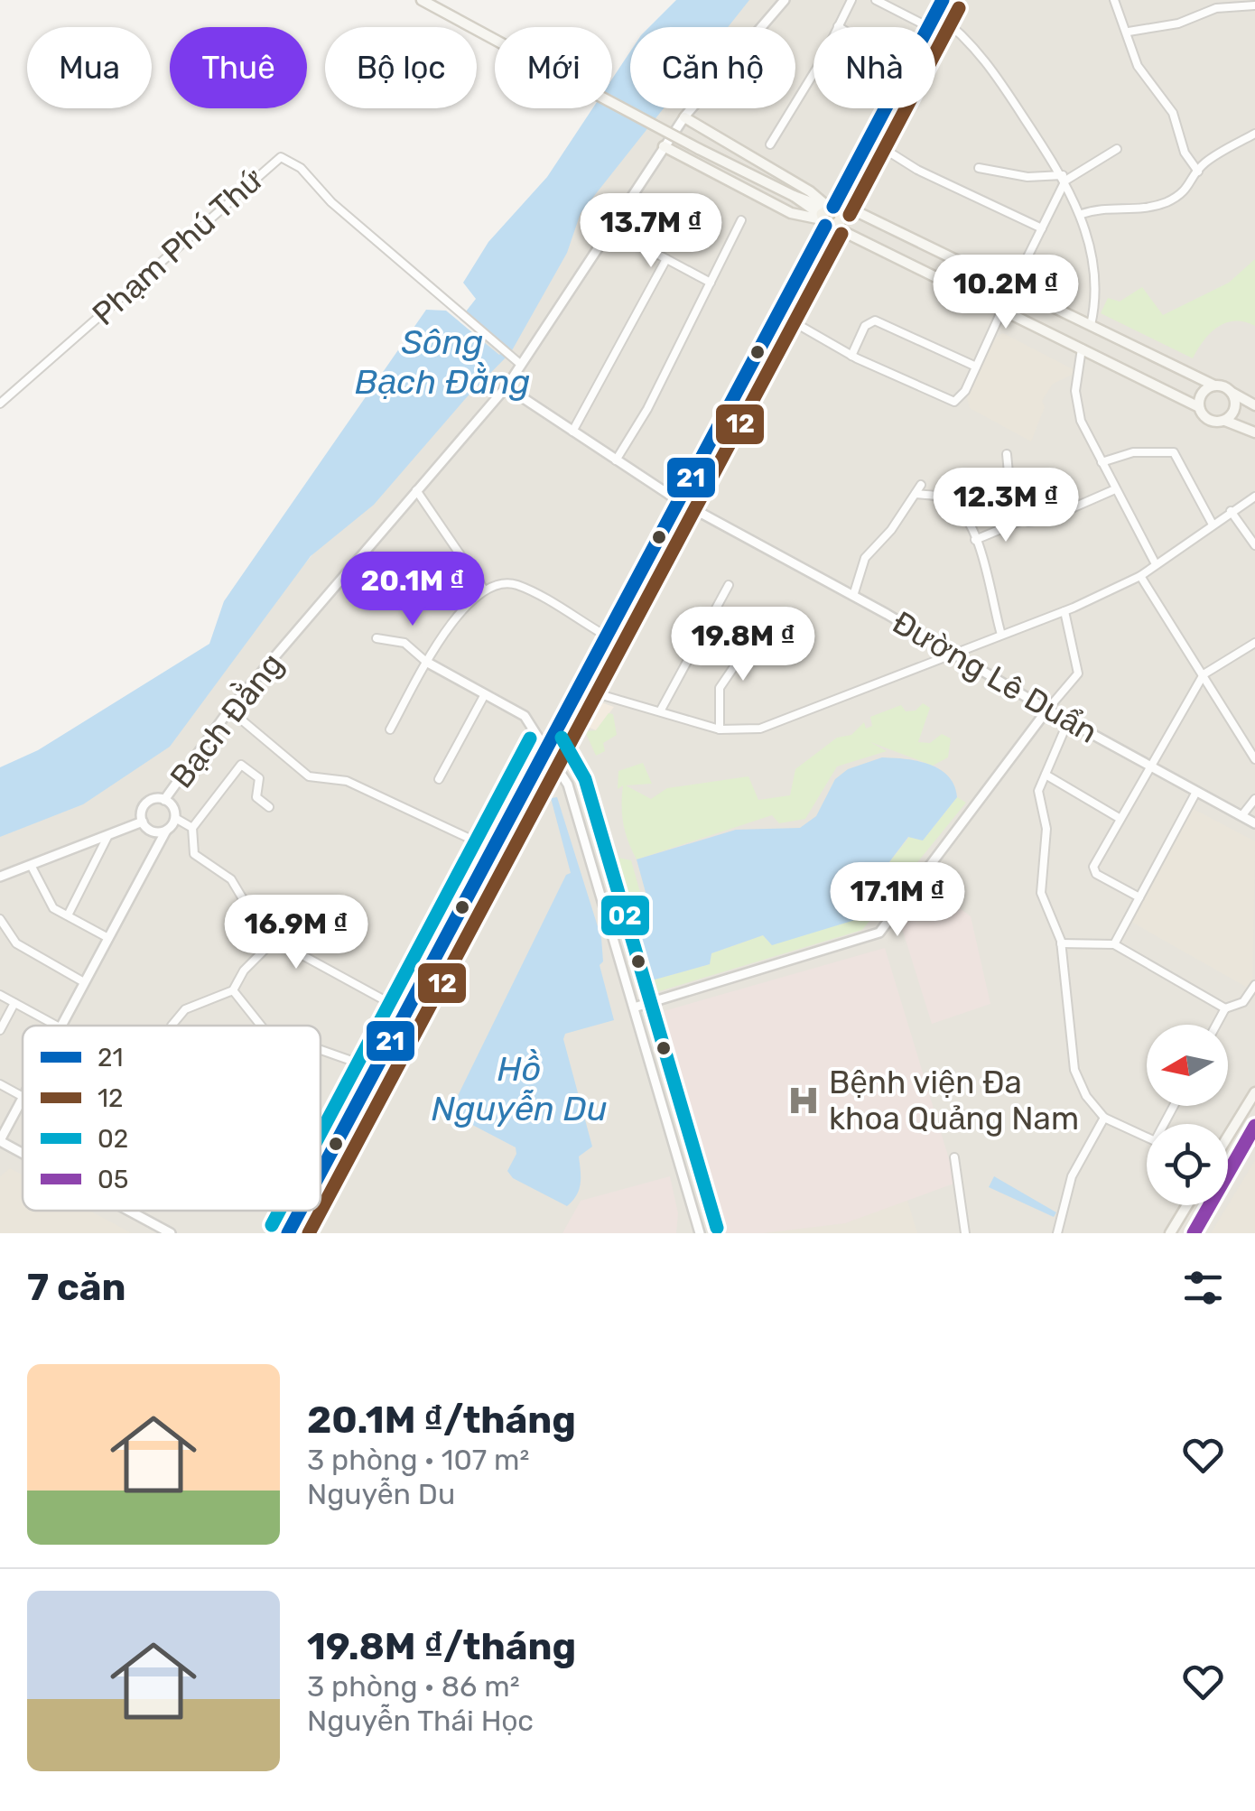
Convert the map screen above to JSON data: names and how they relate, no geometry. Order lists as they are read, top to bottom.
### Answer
{
  "streets": {
    "street": ["Phạm Phú Thứ", "Đường Lê Duẩn", "Bạch Đằng"]
  },
  "crossings": [
    ["Phạm Phú Thứ", "Bạch Đằng"],
    ["Đường Lê Duẩn", "Bạch Đằng"]
  ],
  "water": ["Sông Bạch Đằng", "Hồ Nguyễn Du"],
  "places": {
    "hospital": ["Bệnh viện Đa khoa Quảng Nam"]
  },
  "lines": [
    "transit line 21",
    "transit line 12",
    "transit line 02",
    "transit line 05"
  ],
  "legend": [
    "21",
    "12",
    "02",
    "05"
  ],
  "north": "left",
  "page": {
    "chip": [
      "Mua",
      "Thuê",
      "Bộ lọc",
      "Mới",
      "Căn hộ",
      "Nhà"
    ],
    "price": [
      "13.7M ₫",
      "10.2M ₫",
      "12.3M ₫",
      "20.1M ₫",
      "19.8M ₫",
      "17.1M ₫",
      "16.9M ₫"
    ],
    "heading": "7 căn",
    "list": [
      {
        "name": "20.1M ₫/tháng",
        "note": "3 phòng · 107 m² · Nguyễn Du"
      },
      {
        "name": "19.8M ₫/tháng",
        "note": "3 phòng · 86 m² · Nguyễn Thái Học"
      }
    ]
  }
}
